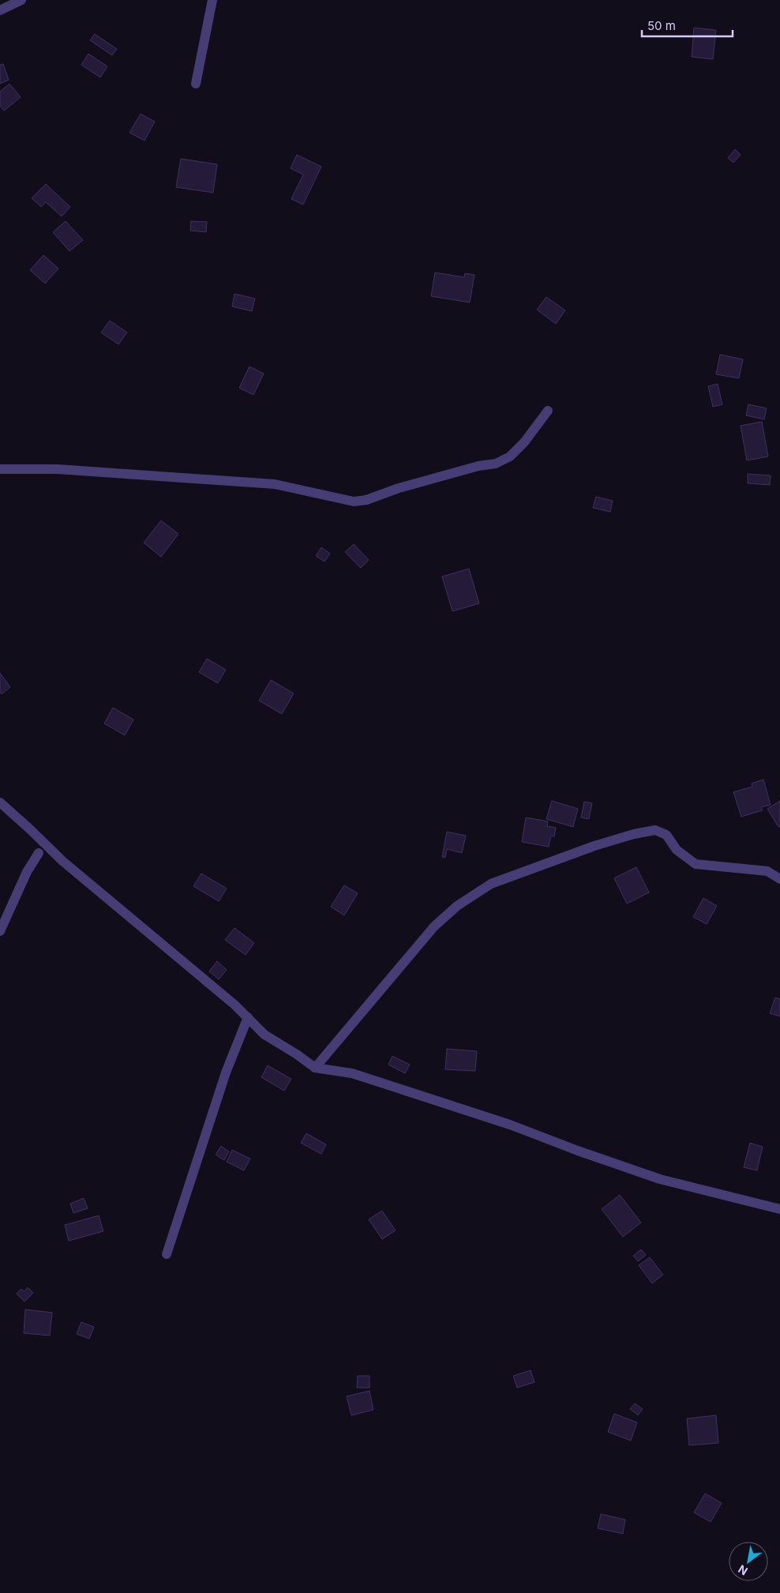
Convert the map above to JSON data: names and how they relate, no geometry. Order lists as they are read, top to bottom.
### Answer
{
  "scale_bar": "50 m",
  "north": "bottom left"
}
